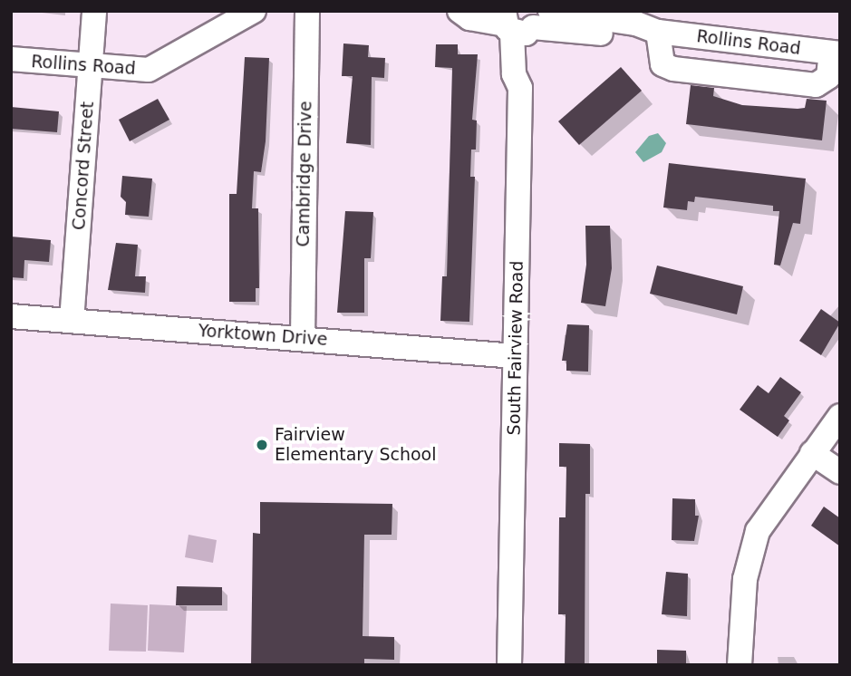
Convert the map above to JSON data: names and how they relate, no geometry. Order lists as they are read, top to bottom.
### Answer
{
  "streets": {
    "street": [
      "Rollins Road",
      "Concord Street",
      "Cambridge Drive",
      "Yorktown Drive",
      "South Fairview Road"
    ]
  },
  "crossings": [
    ["Rollins Road", "Concord Street"],
    ["Rollins Road", "South Fairview Road"],
    ["Concord Street", "Yorktown Drive"],
    ["Cambridge Drive", "Yorktown Drive"],
    ["Yorktown Drive", "South Fairview Road"]
  ],
  "places": ["Fairview Elementary School"]
}
